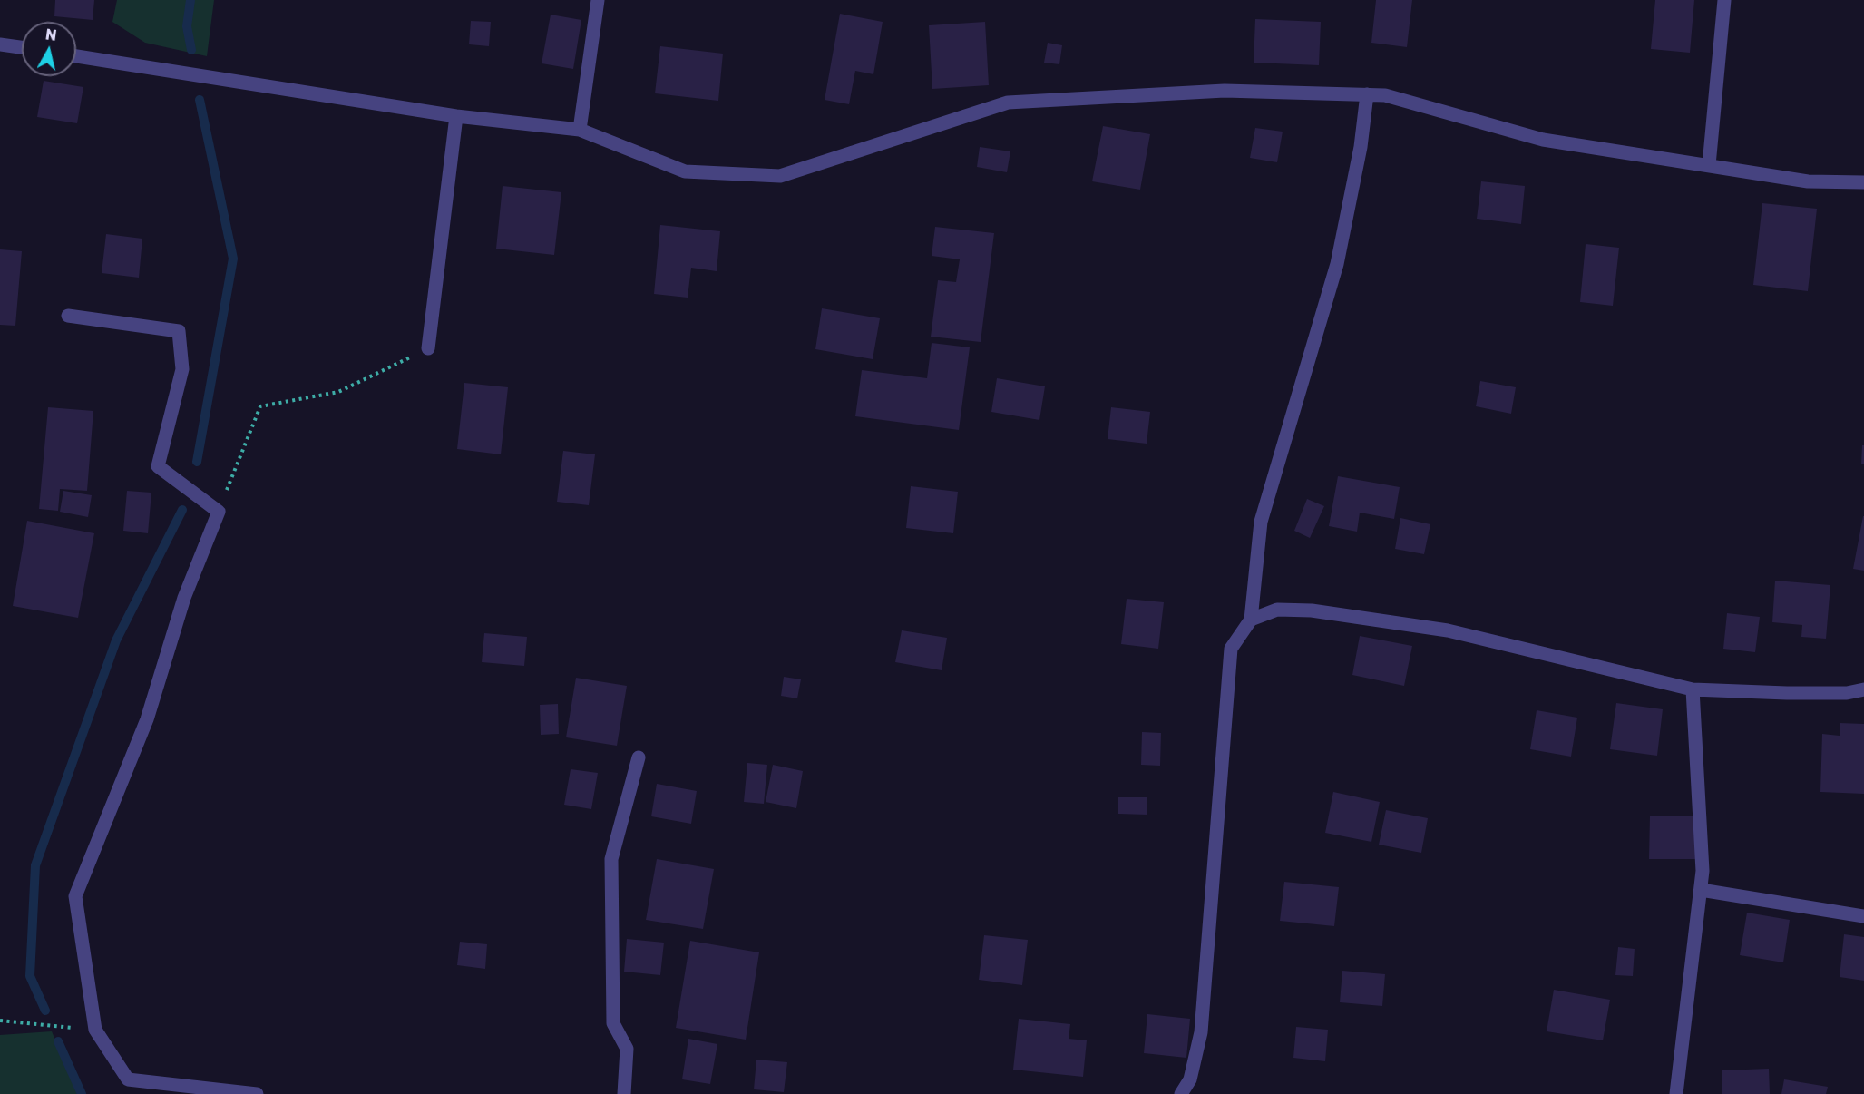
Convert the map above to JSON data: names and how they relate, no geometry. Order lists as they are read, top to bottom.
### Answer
{
  "north": "top"
}
